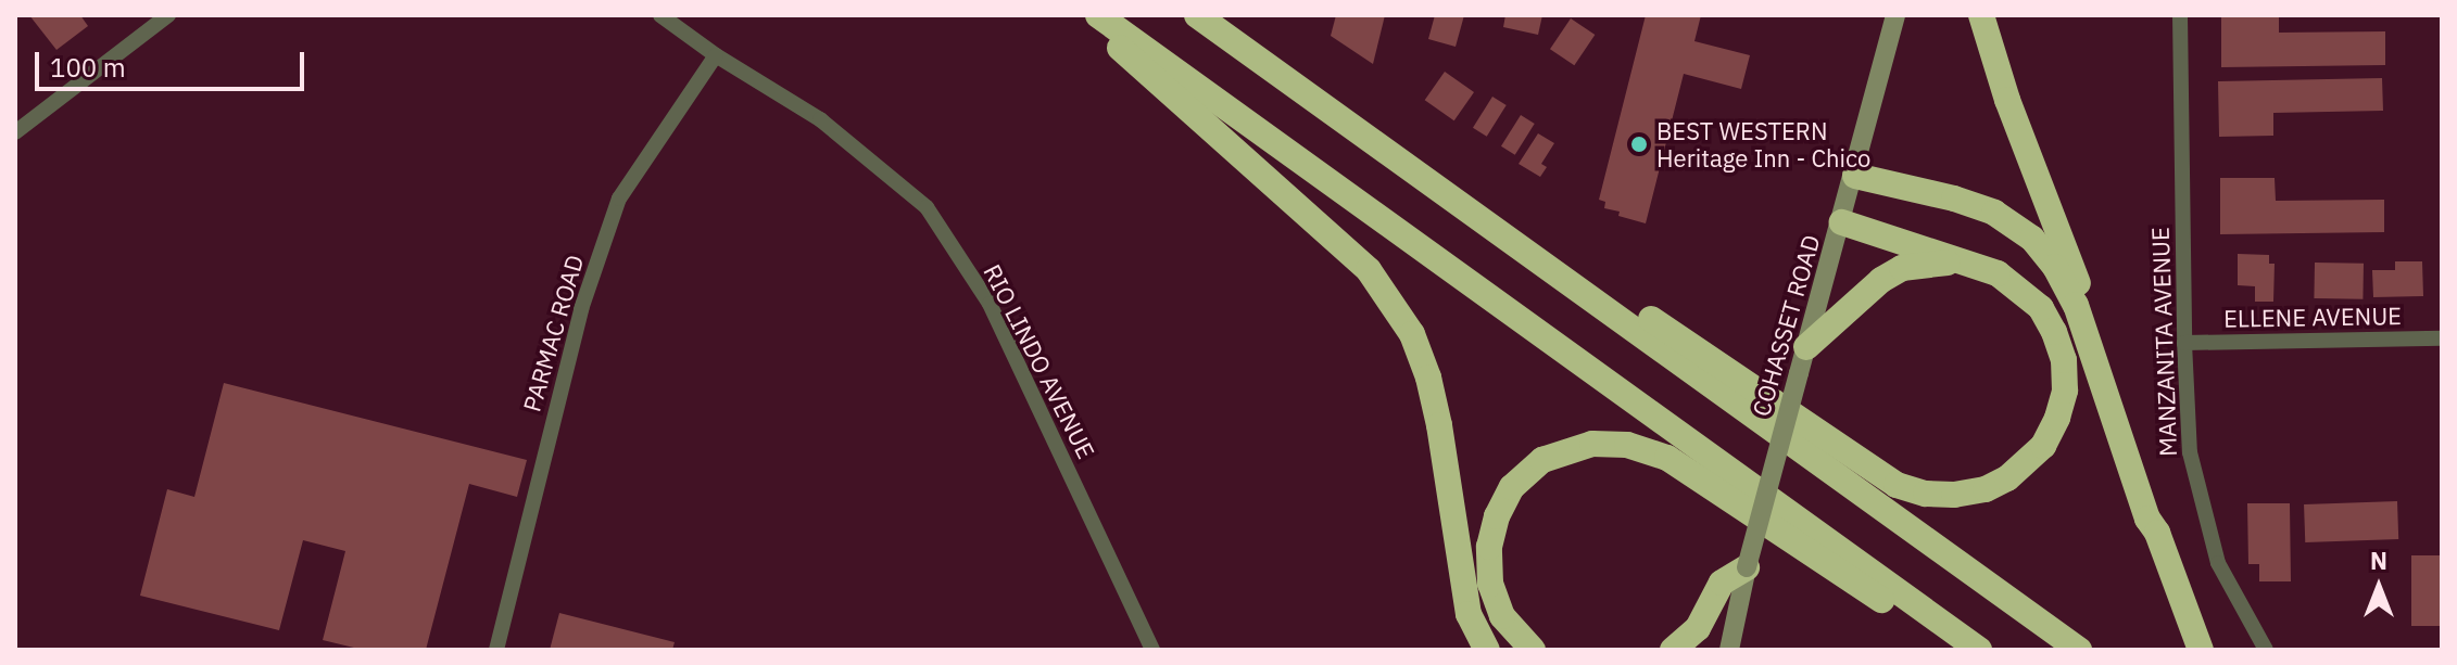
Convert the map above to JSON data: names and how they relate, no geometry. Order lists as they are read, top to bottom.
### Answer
{
  "streets": {
    "main road": ["COHASSET ROAD"],
    "street": [
      "ELLENE AVENUE",
      "PARMAC ROAD",
      "MANZANITA AVENUE",
      "RIO LINDO AVENUE"
    ]
  },
  "crossings": [
    ["ELLENE AVENUE", "MANZANITA AVENUE"],
    ["PARMAC ROAD", "RIO LINDO AVENUE"]
  ],
  "places": ["BEST WESTERN Heritage Inn - Chico"],
  "scale_bar": "100 m",
  "north": "top"
}
